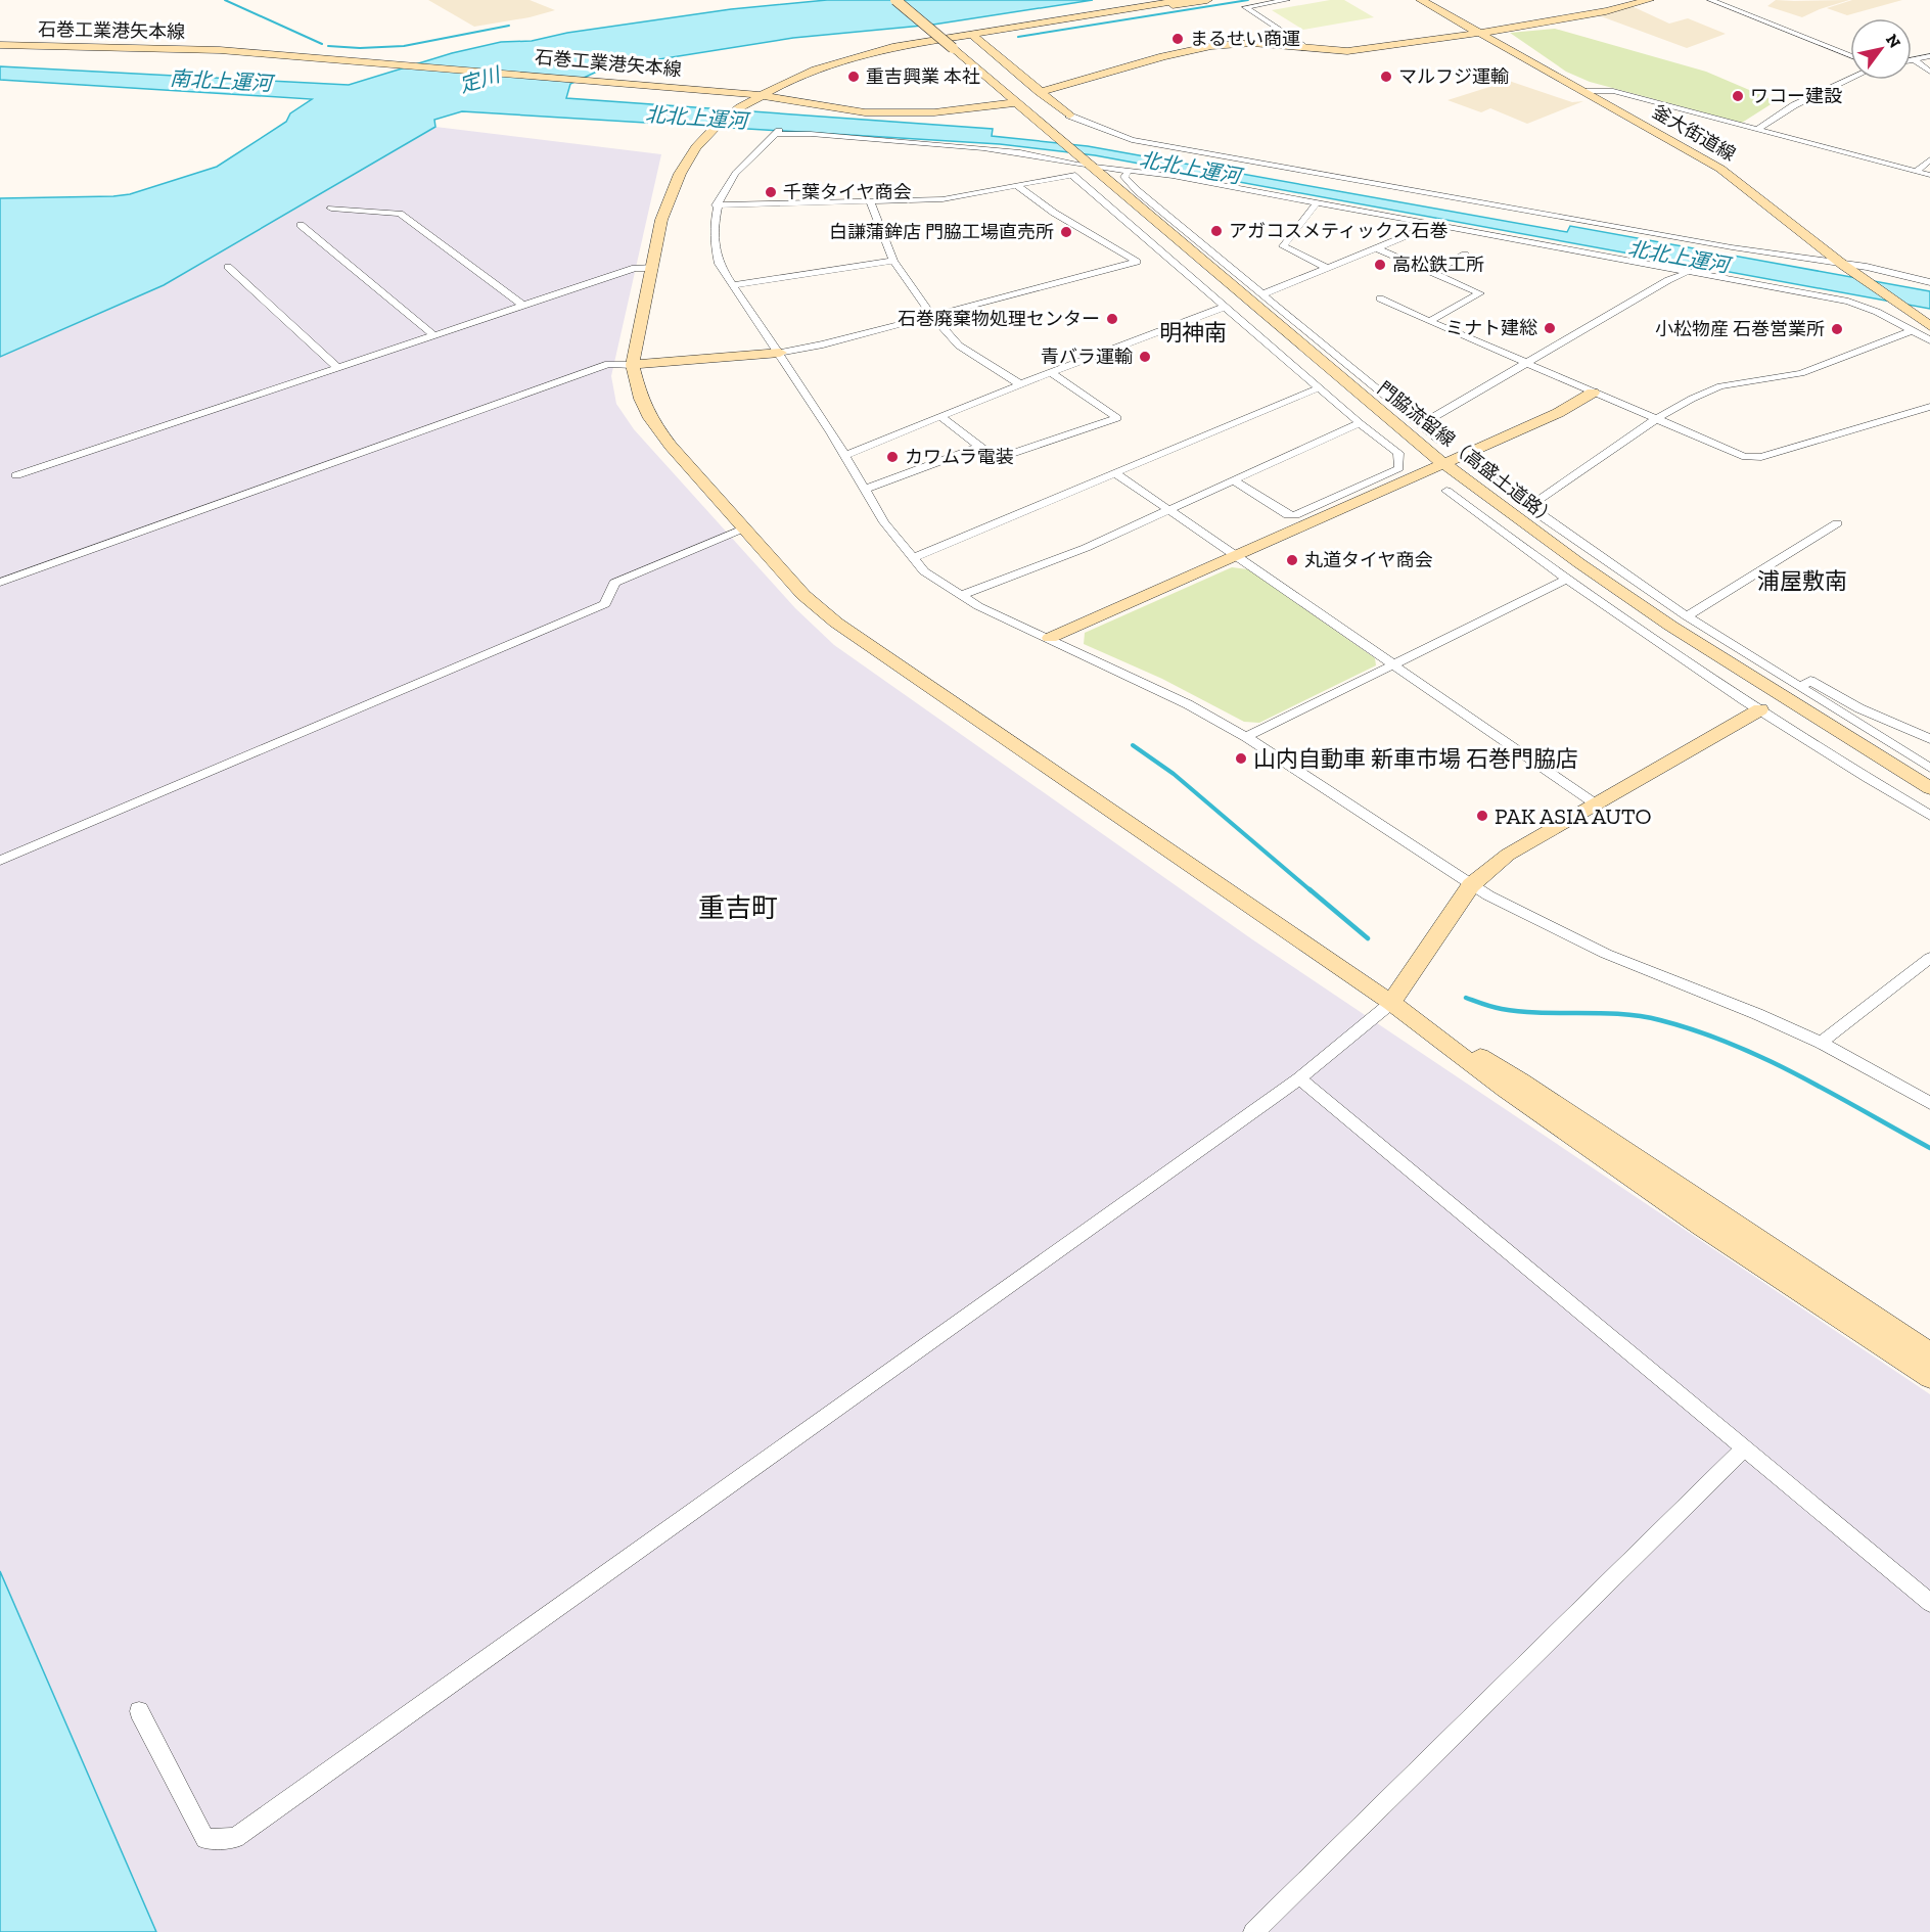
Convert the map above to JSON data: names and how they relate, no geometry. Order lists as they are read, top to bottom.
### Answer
{
  "streets": {
    "street": ["石巻工業港矢本線", "釜大街道線", "門脇流留線（高盛土道路）"]
  },
  "crossings": [
    ["石巻工業港矢本線", "門脇流留線（高盛土道路）"]
  ],
  "districts": ["明神南", "浦屋敷南", "重吉町"],
  "water": ["定川", "南北上運河", "北北上運河"],
  "places": [
    "まるせい商運",
    "重吉興業 本社",
    "マルフジ運輸",
    "ワコー建設",
    "千葉タイヤ商会",
    "アガコスメティックス石巻",
    "白謙蒲鉾店 門脇工場直売所",
    "高松鉄工所",
    "石巻廃棄物処理センター",
    "ミナト建総",
    "小松物産 石巻営業所",
    "青バラ運輸",
    "カワムラ電装",
    "丸道タイヤ商会",
    "山内自動車 新車市場 石巻門脇店",
    "PAK ASIA AUTO"
  ],
  "north": "top right"
}
